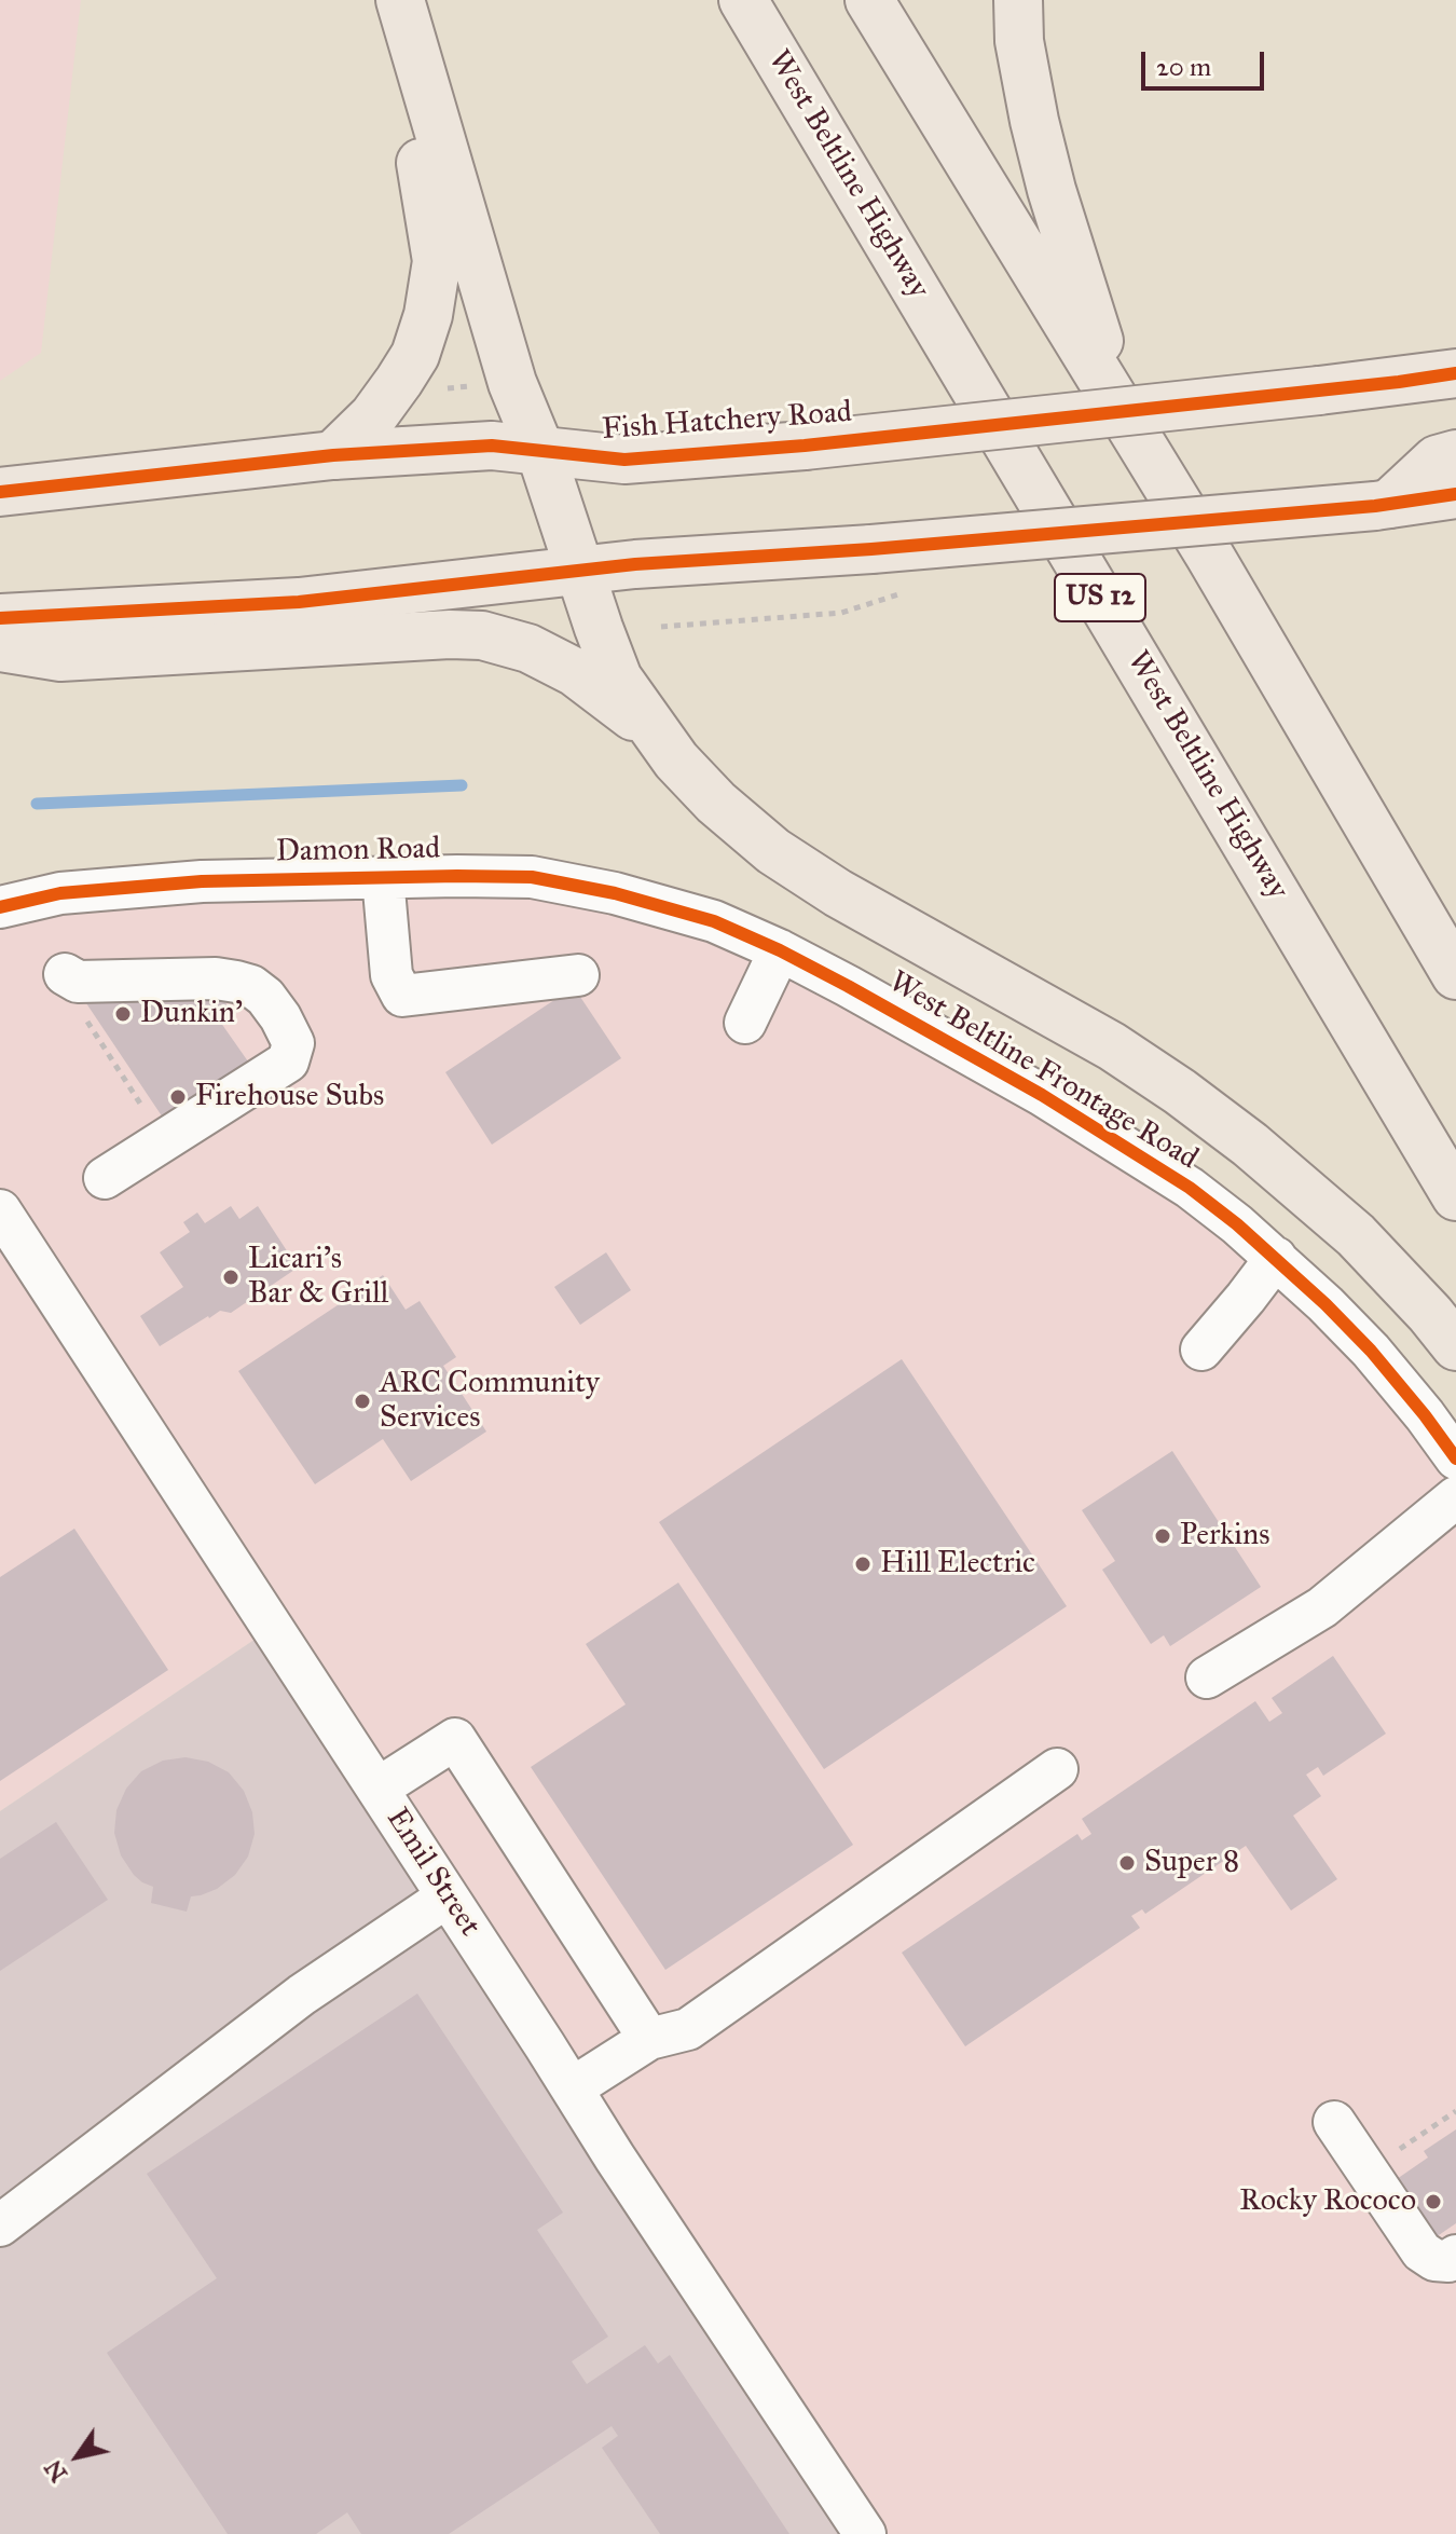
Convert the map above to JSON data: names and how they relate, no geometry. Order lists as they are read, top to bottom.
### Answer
{
  "streets": {
    "main road": ["West Beltline Highway", "Fish Hatchery Road", "US 12"],
    "street": ["Damon Road", "West Beltline Frontage Road", "Emil Street"]
  },
  "crossings": [
    ["Damon Road", "West Beltline Frontage Road"]
  ],
  "places": [
    "Dunkin'",
    "Firehouse Subs",
    "Licari's Bar & Grill",
    "ARC Community Services",
    "Perkins",
    "Hill Electric",
    "Super 8",
    "Rocky Rococo"
  ],
  "scale_bar": "20 m",
  "north": "bottom left"
}
